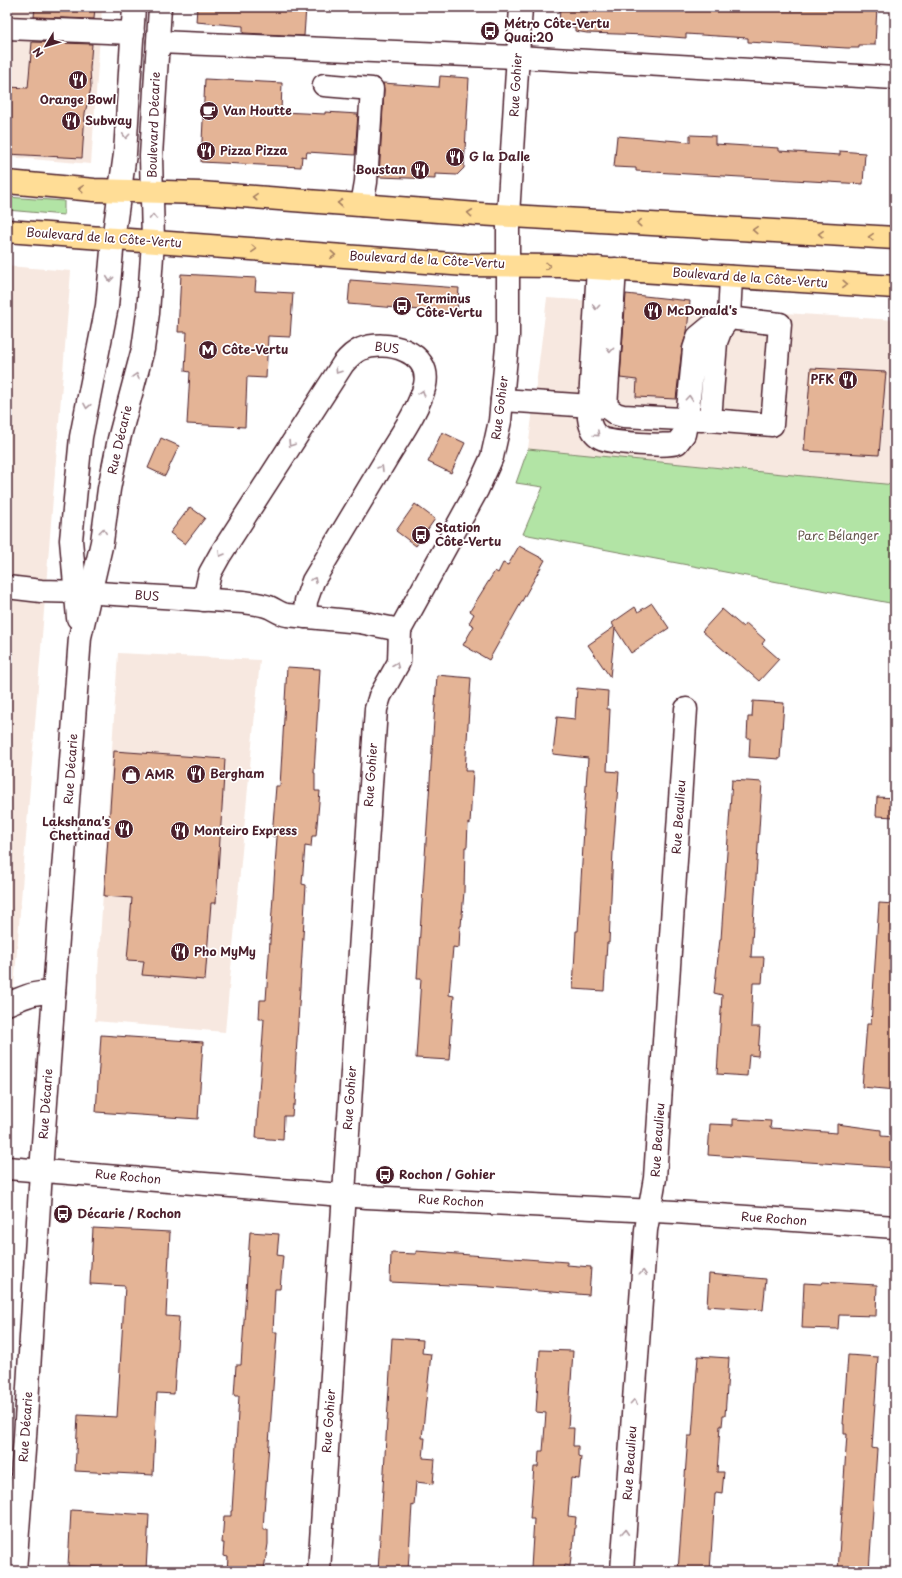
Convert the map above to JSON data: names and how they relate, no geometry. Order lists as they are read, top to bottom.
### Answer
{
  "streets": {
    "main road": ["Boulevard de la Côte-Vertu"],
    "street": [
      "Rue Gohier",
      "Boulevard Décarie",
      "BUS",
      "Rue Décarie",
      "Rue Beaulieu",
      "Rue Rochon"
    ]
  },
  "crossings": [
    ["Rue Gohier", "Boulevard de la Côte-Vertu"],
    ["Rue Gohier", "BUS"],
    ["Rue Gohier", "Rue Rochon"],
    ["Boulevard Décarie", "Boulevard de la Côte-Vertu"],
    ["Boulevard Décarie", "Rue Décarie"],
    ["Boulevard de la Côte-Vertu", "Rue Décarie"],
    ["BUS", "Rue Décarie"],
    ["Rue Décarie", "Rue Rochon"],
    ["Rue Beaulieu", "Rue Rochon"]
  ],
  "one_way": ["Rue Gohier", "Rue Beaulieu"],
  "parks": ["Parc Bélanger"],
  "places": {
    "bus stop": [
      "Métro Côte-Vertu Quai:20",
      "Terminus Côte-Vertu",
      "Station Côte-Vertu",
      "Rochon / Gohier",
      "Décarie / Rochon"
    ],
    "restaurant": [
      "Orange Bowl",
      "Subway",
      "Pizza Pizza",
      "G la Dalle",
      "Boustan",
      "McDonald's",
      "PFK",
      "Bergham",
      "Lakshana's Chettinad",
      "Monteiro Express",
      "Pho MyMy"
    ],
    "cafe": ["Van Houtte"],
    "metro station": ["Côte-Vertu"],
    "shop": ["AMR"]
  },
  "north": "bottom left"
}
